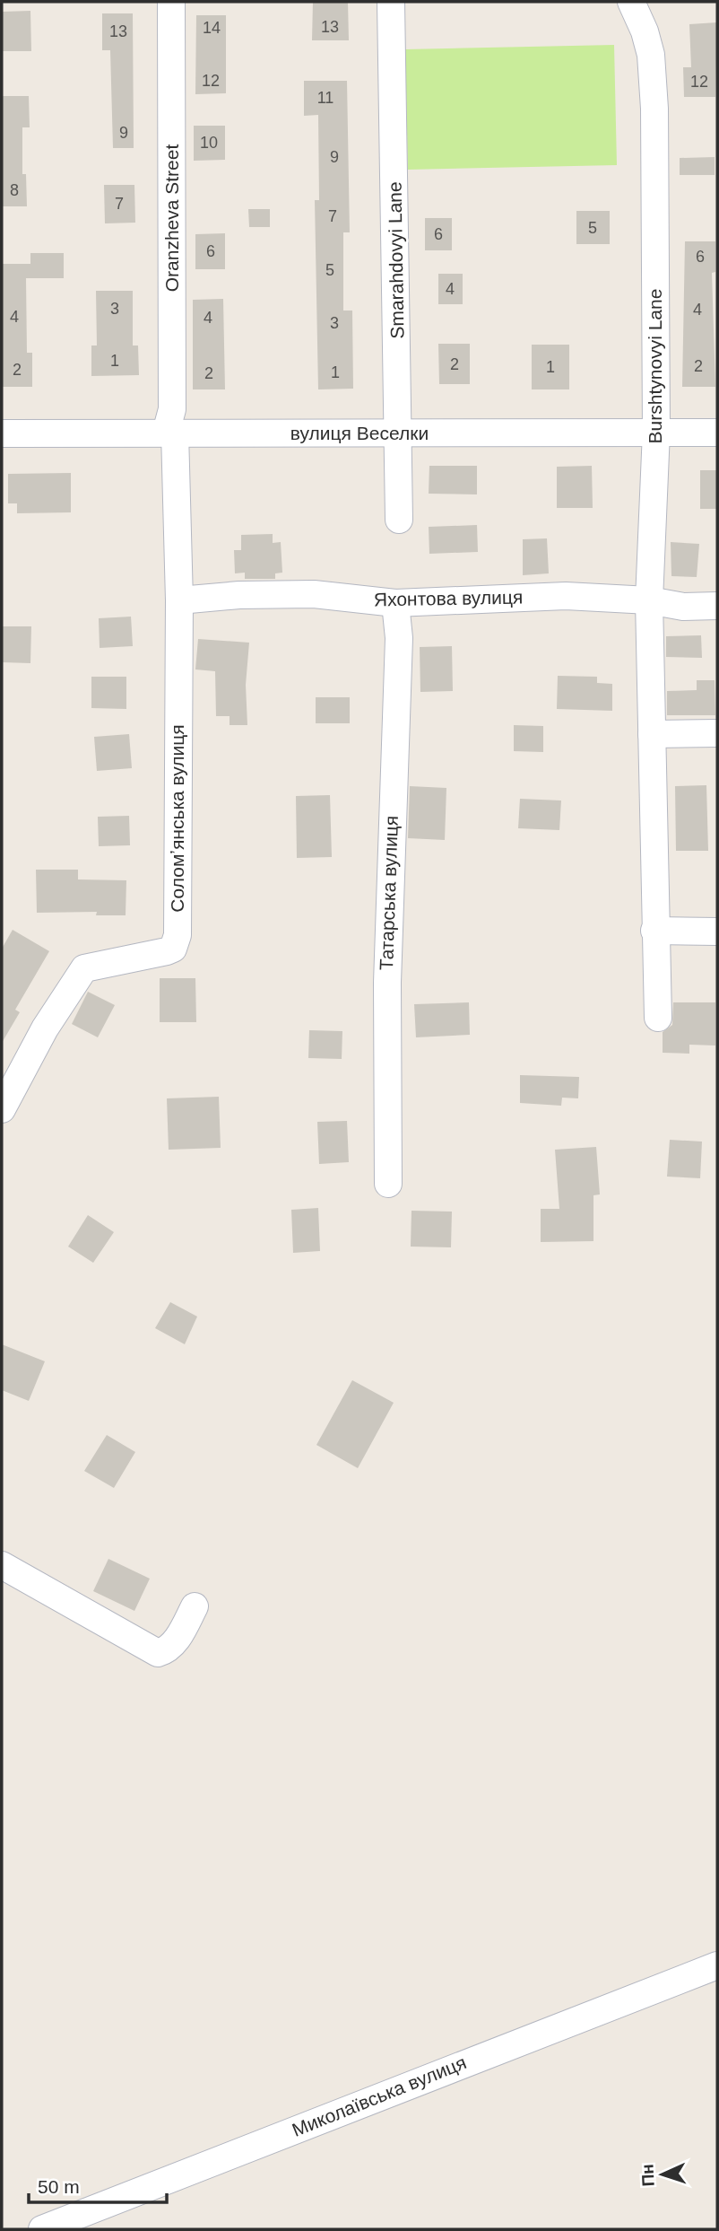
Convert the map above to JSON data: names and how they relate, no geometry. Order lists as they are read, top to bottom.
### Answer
{
  "streets": {
    "street": [
      "Oranzheva Street",
      "Smarahdovyi Lane",
      "Burshtynovyi Lane",
      "вулиця Веселки",
      "Яхонтова вулиця",
      "Соломʼянська вулиця",
      "Татарська вулиця",
      "Миколаївська вулиця"
    ]
  },
  "crossings": [
    ["Oranzheva Street", "вулиця Веселки"],
    ["Oranzheva Street", "Соломʼянська вулиця"],
    ["Smarahdovyi Lane", "вулиця Веселки"],
    ["Burshtynovyi Lane", "вулиця Веселки"],
    ["Burshtynovyi Lane", "Яхонтова вулиця"],
    ["вулиця Веселки", "Соломʼянська вулиця"],
    ["Яхонтова вулиця", "Соломʼянська вулиця"],
    ["Яхонтова вулиця", "Татарська вулиця"]
  ],
  "house_numbers": [
    "13",
    "14",
    "13",
    "12",
    "12",
    "11",
    "9",
    "10",
    "9",
    "8",
    "7",
    "7",
    "5",
    "6",
    "6",
    "6",
    "5",
    "4",
    "3",
    "4",
    "4",
    "4",
    "3",
    "1",
    "2",
    "2",
    "1",
    "2",
    "1",
    "2"
  ],
  "scale_bar": "50 m",
  "north": "left"
}
